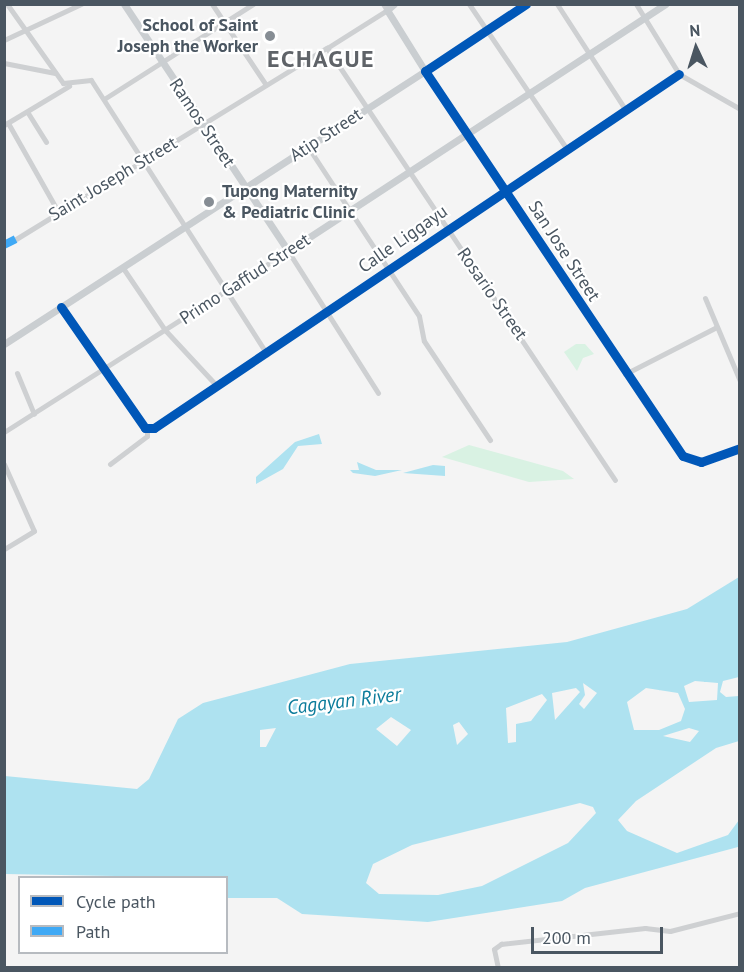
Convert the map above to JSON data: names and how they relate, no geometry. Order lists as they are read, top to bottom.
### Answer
{
  "streets": {
    "main road": [
      "Ramos Street",
      "Atip Street",
      "Saint Joseph Street",
      "San Jose Street",
      "Primo Gaffud Street"
    ],
    "street": ["Calle Liggayu", "Rosario Street"]
  },
  "crossings": [
    ["Ramos Street", "Atip Street"],
    ["Ramos Street", "Saint Joseph Street"],
    ["Ramos Street", "Calle Liggayu"],
    ["Ramos Street", "Primo Gaffud Street"],
    ["Atip Street", "San Jose Street"],
    ["Atip Street", "Rosario Street"],
    ["Saint Joseph Street", "San Jose Street"],
    ["Saint Joseph Street", "Rosario Street"],
    ["Calle Liggayu", "San Jose Street"],
    ["Calle Liggayu", "Rosario Street"],
    ["San Jose Street", "Primo Gaffud Street"],
    ["Primo Gaffud Street", "Rosario Street"]
  ],
  "districts": ["ECHAGUE"],
  "water": ["Cagayan River"],
  "places": ["School of Saint Joseph the Worker", "Tupong Maternity & Pediatric Clinic"],
  "legend": ["Cycle path", "Path"],
  "scale_bar": "200 m",
  "north": "top"
}
